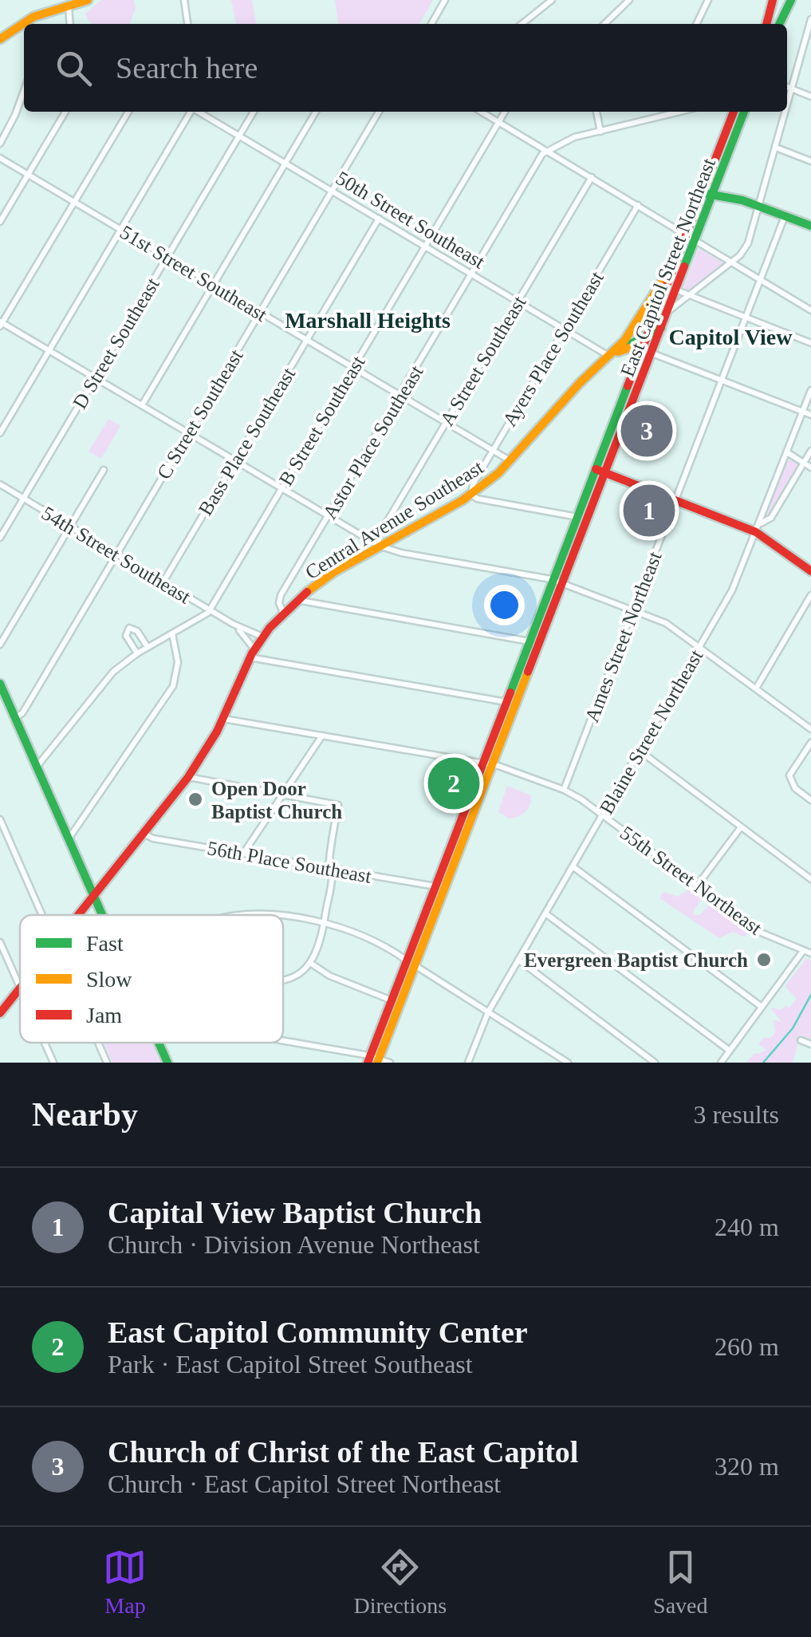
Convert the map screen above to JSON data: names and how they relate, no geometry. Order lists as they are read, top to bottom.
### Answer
{
  "streets": {
    "main road": ["East Capitol Street Northeast", "Central Avenue Southeast"],
    "street": [
      "50th Street Southeast",
      "51st Street Southeast",
      "D Street Southeast",
      "Ayers Place Southeast",
      "A Street Southeast",
      "C Street Southeast",
      "B Street Southeast",
      "Bass Place Southeast",
      "Astor Place Southeast",
      "54th Street Southeast",
      "Ames Street Northeast",
      "Blaine Street Northeast",
      "56th Place Southeast",
      "55th Street Northeast"
    ]
  },
  "crossings": [
    ["50th Street Southeast", "D Street Southeast"],
    ["50th Street Southeast", "Ayers Place Southeast"],
    ["50th Street Southeast", "A Street Southeast"],
    ["50th Street Southeast", "C Street Southeast"],
    ["50th Street Southeast", "B Street Southeast"],
    ["50th Street Southeast", "Bass Place Southeast"],
    ["50th Street Southeast", "Astor Place Southeast"],
    ["50th Street Southeast", "Central Avenue Southeast"],
    ["51st Street Southeast", "D Street Southeast"],
    ["51st Street Southeast", "Ayers Place Southeast"],
    ["51st Street Southeast", "A Street Southeast"],
    ["51st Street Southeast", "C Street Southeast"],
    ["51st Street Southeast", "B Street Southeast"],
    ["51st Street Southeast", "Bass Place Southeast"],
    ["51st Street Southeast", "Astor Place Southeast"],
    ["51st Street Southeast", "Central Avenue Southeast"],
    ["D Street Southeast", "54th Street Southeast"],
    ["Ayers Place Southeast", "Central Avenue Southeast"],
    ["A Street Southeast", "Central Avenue Southeast"],
    ["C Street Southeast", "54th Street Southeast"],
    ["B Street Southeast", "54th Street Southeast"],
    ["Bass Place Southeast", "54th Street Southeast"],
    ["Astor Place Southeast", "Central Avenue Southeast"],
    ["Central Avenue Southeast", "54th Street Southeast"],
    ["Central Avenue Southeast", "56th Place Southeast"],
    ["Central Avenue Southeast", "55th Street Northeast"],
    ["Ames Street Northeast", "55th Street Northeast"],
    ["Blaine Street Northeast", "55th Street Northeast"]
  ],
  "districts": ["Marshall Heights", "Capitol View"],
  "places": ["Open Door Baptist Church", "Evergreen Baptist Church"],
  "legend": ["Fast", "Slow", "Jam"],
  "page": {
    "search": "Search here",
    "pins": ["3", "1", "2"],
    "heading": ["Nearby", "3 results"],
    "list": [
      {
        "mark": "1",
        "name": "Capital View Baptist Church",
        "note": "Church · Division Avenue Northeast",
        "value": "240 m"
      },
      {
        "mark": "2",
        "name": "East Capitol Community Center",
        "note": "Park · East Capitol Street Southeast",
        "value": "260 m"
      },
      {
        "mark": "3",
        "name": "Church of Christ of the East Capitol",
        "note": "Church · East Capitol Street Northeast",
        "value": "320 m"
      }
    ],
    "nav": ["Map", "Directions", "Saved"]
  }
}
